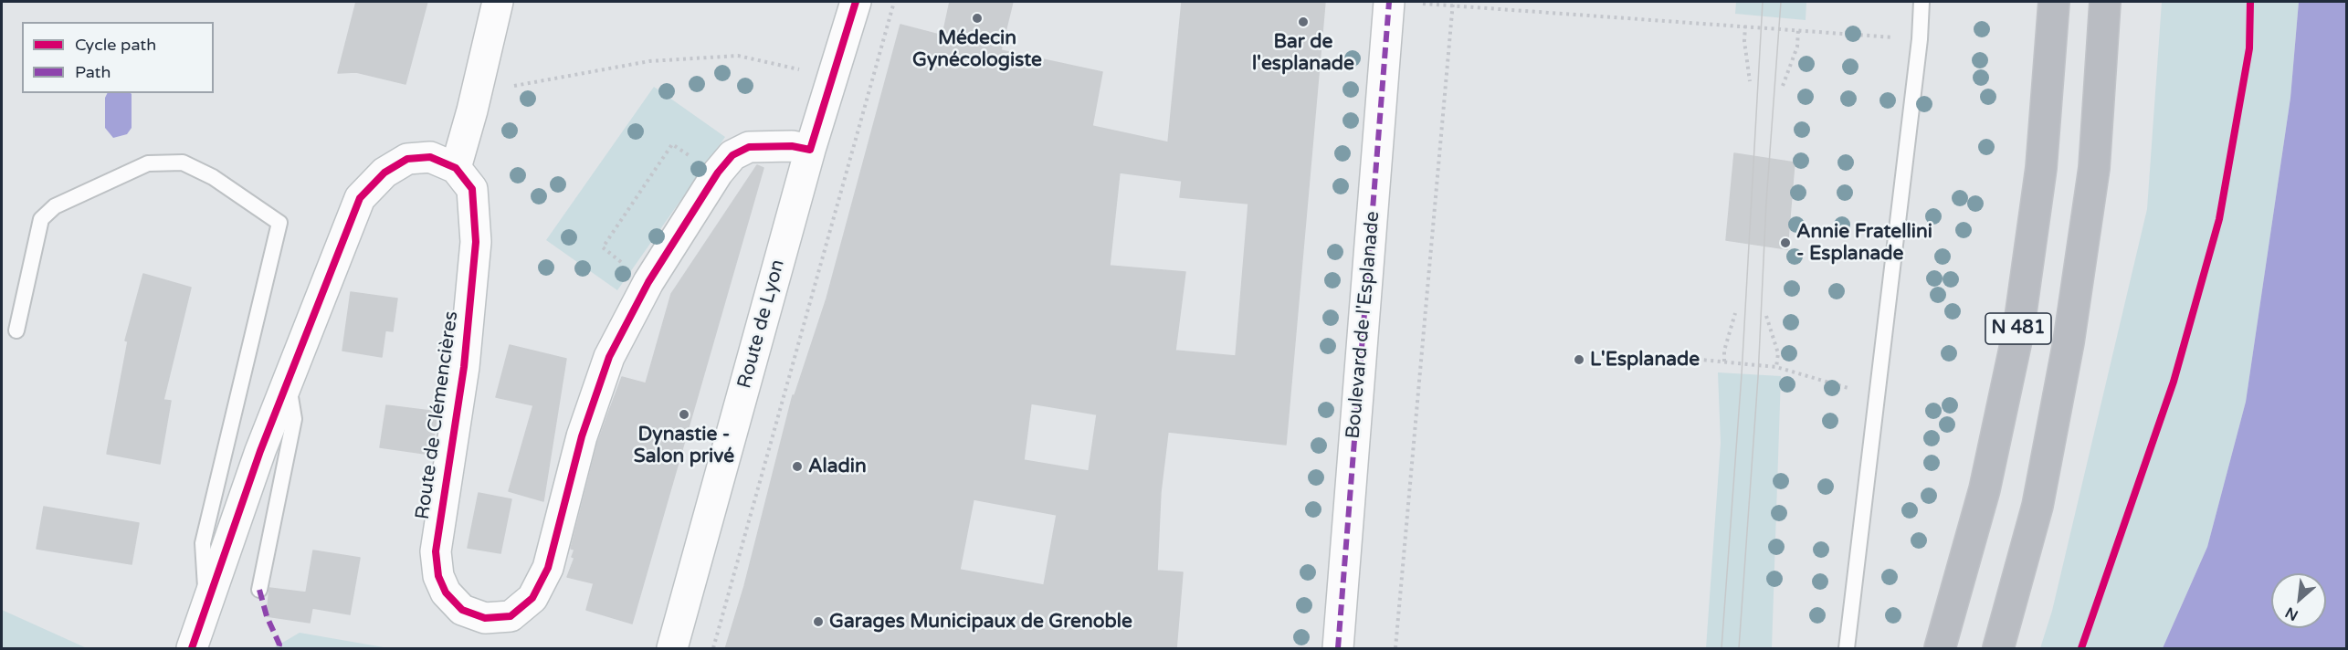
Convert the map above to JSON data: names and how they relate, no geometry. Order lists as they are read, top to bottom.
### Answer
{
  "streets": {
    "highway": ["N 481"],
    "street": ["Route de Lyon", "Boulevard de l'Esplanade", "Route de Clémencières"]
  },
  "crossings": [
    ["Route de Lyon", "Route de Clémencières"]
  ],
  "places": [
    "Médecin Gynécologiste",
    "Bar de l'esplanade",
    "Annie Fratellini - Esplanade",
    "L'Esplanade",
    "Dynastie - Salon privé",
    "Aladin",
    "Garages Municipaux de Grenoble"
  ],
  "legend": ["Cycle path", "Path"],
  "north": "bottom left"
}
